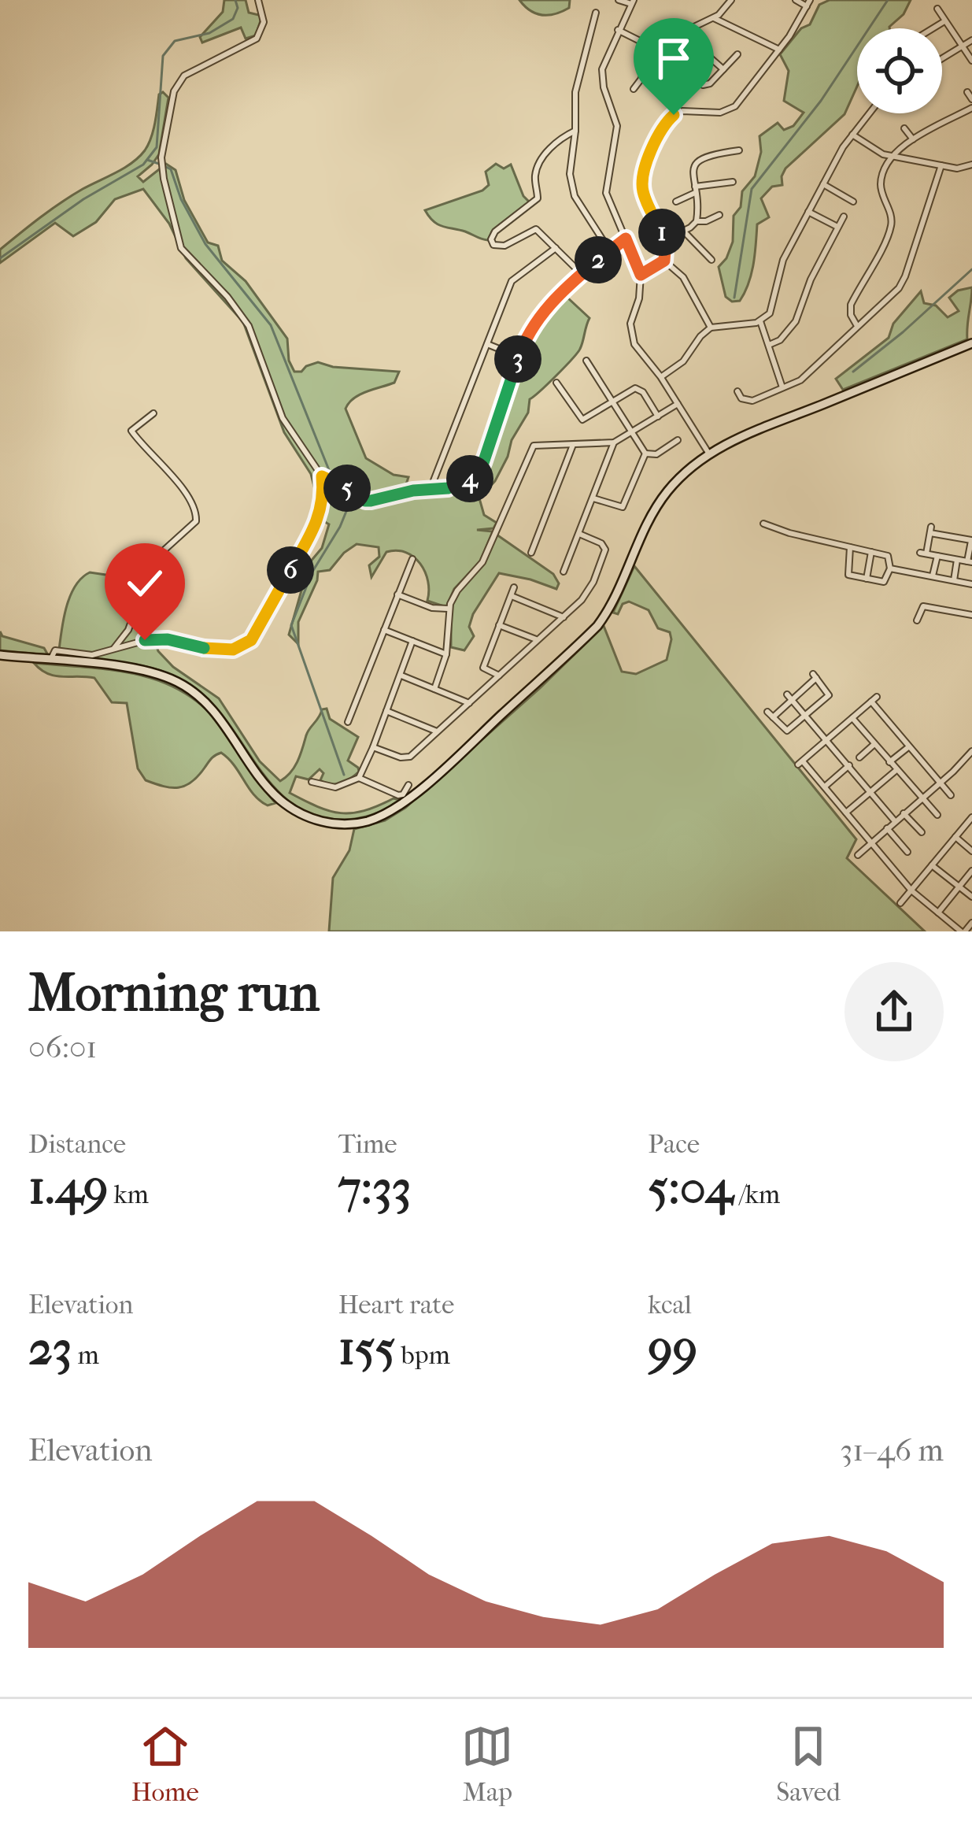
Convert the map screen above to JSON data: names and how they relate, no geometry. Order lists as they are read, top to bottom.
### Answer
{
  "page": {
    "pins": [
      "1",
      "2",
      "3",
      "4",
      "5",
      "6"
    ],
    "heading": ["Morning run", "06:01"],
    "stats": [
      ["Distance", "1.49 km"],
      ["Time", "7:33"],
      ["Pace", "5:04 /km"],
      ["Elevation", "23 m"],
      ["Heart rate", "155 bpm"],
      ["kcal", "99"]
    ],
    "chart": ["Elevation", "31–46 m"],
    "tabs": ["Home", "Map", "Saved"]
  }
}
